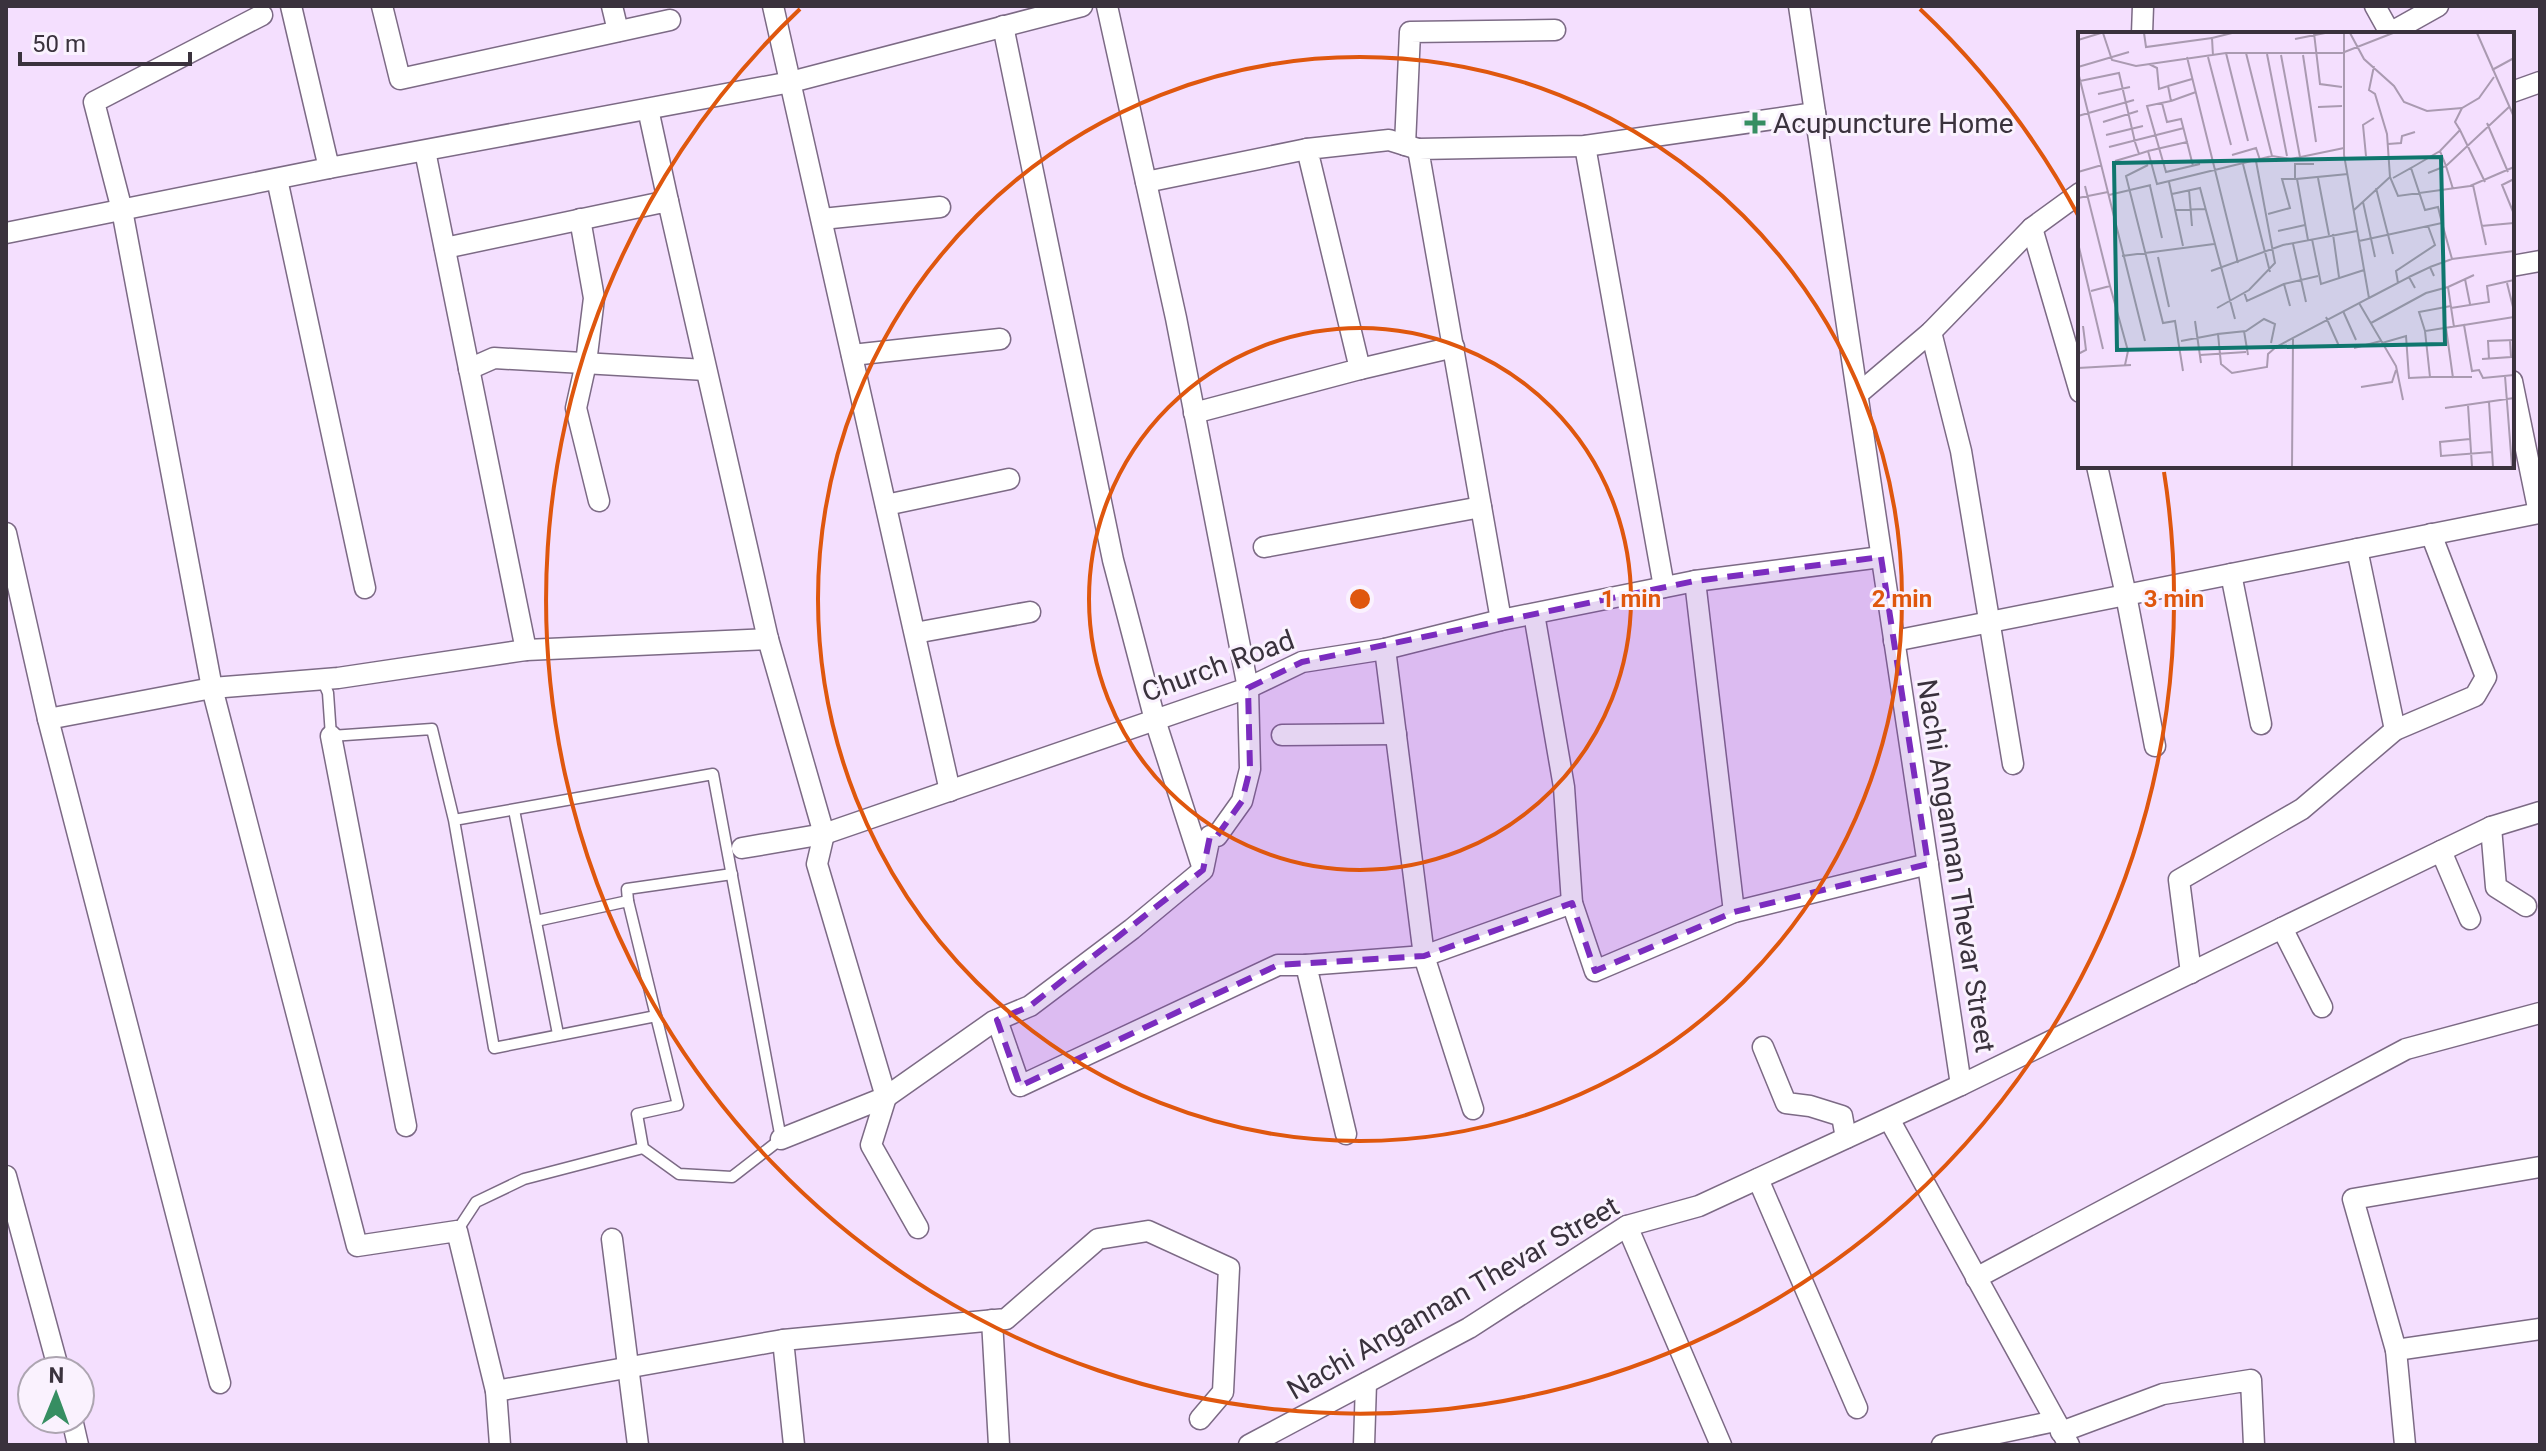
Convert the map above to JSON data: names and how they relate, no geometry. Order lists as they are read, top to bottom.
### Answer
{
  "streets": {
    "street": ["Church Road", "Nachi Angannan Thevar Street"]
  },
  "crossings": [
    ["Church Road", "Nachi Angannan Thevar Street"]
  ],
  "places": {
    "health": ["Acupuncture Home"]
  },
  "scale_bar": "50 m",
  "north": "top",
  "rings": ["1 min", "2 min", "3 min"]
}
